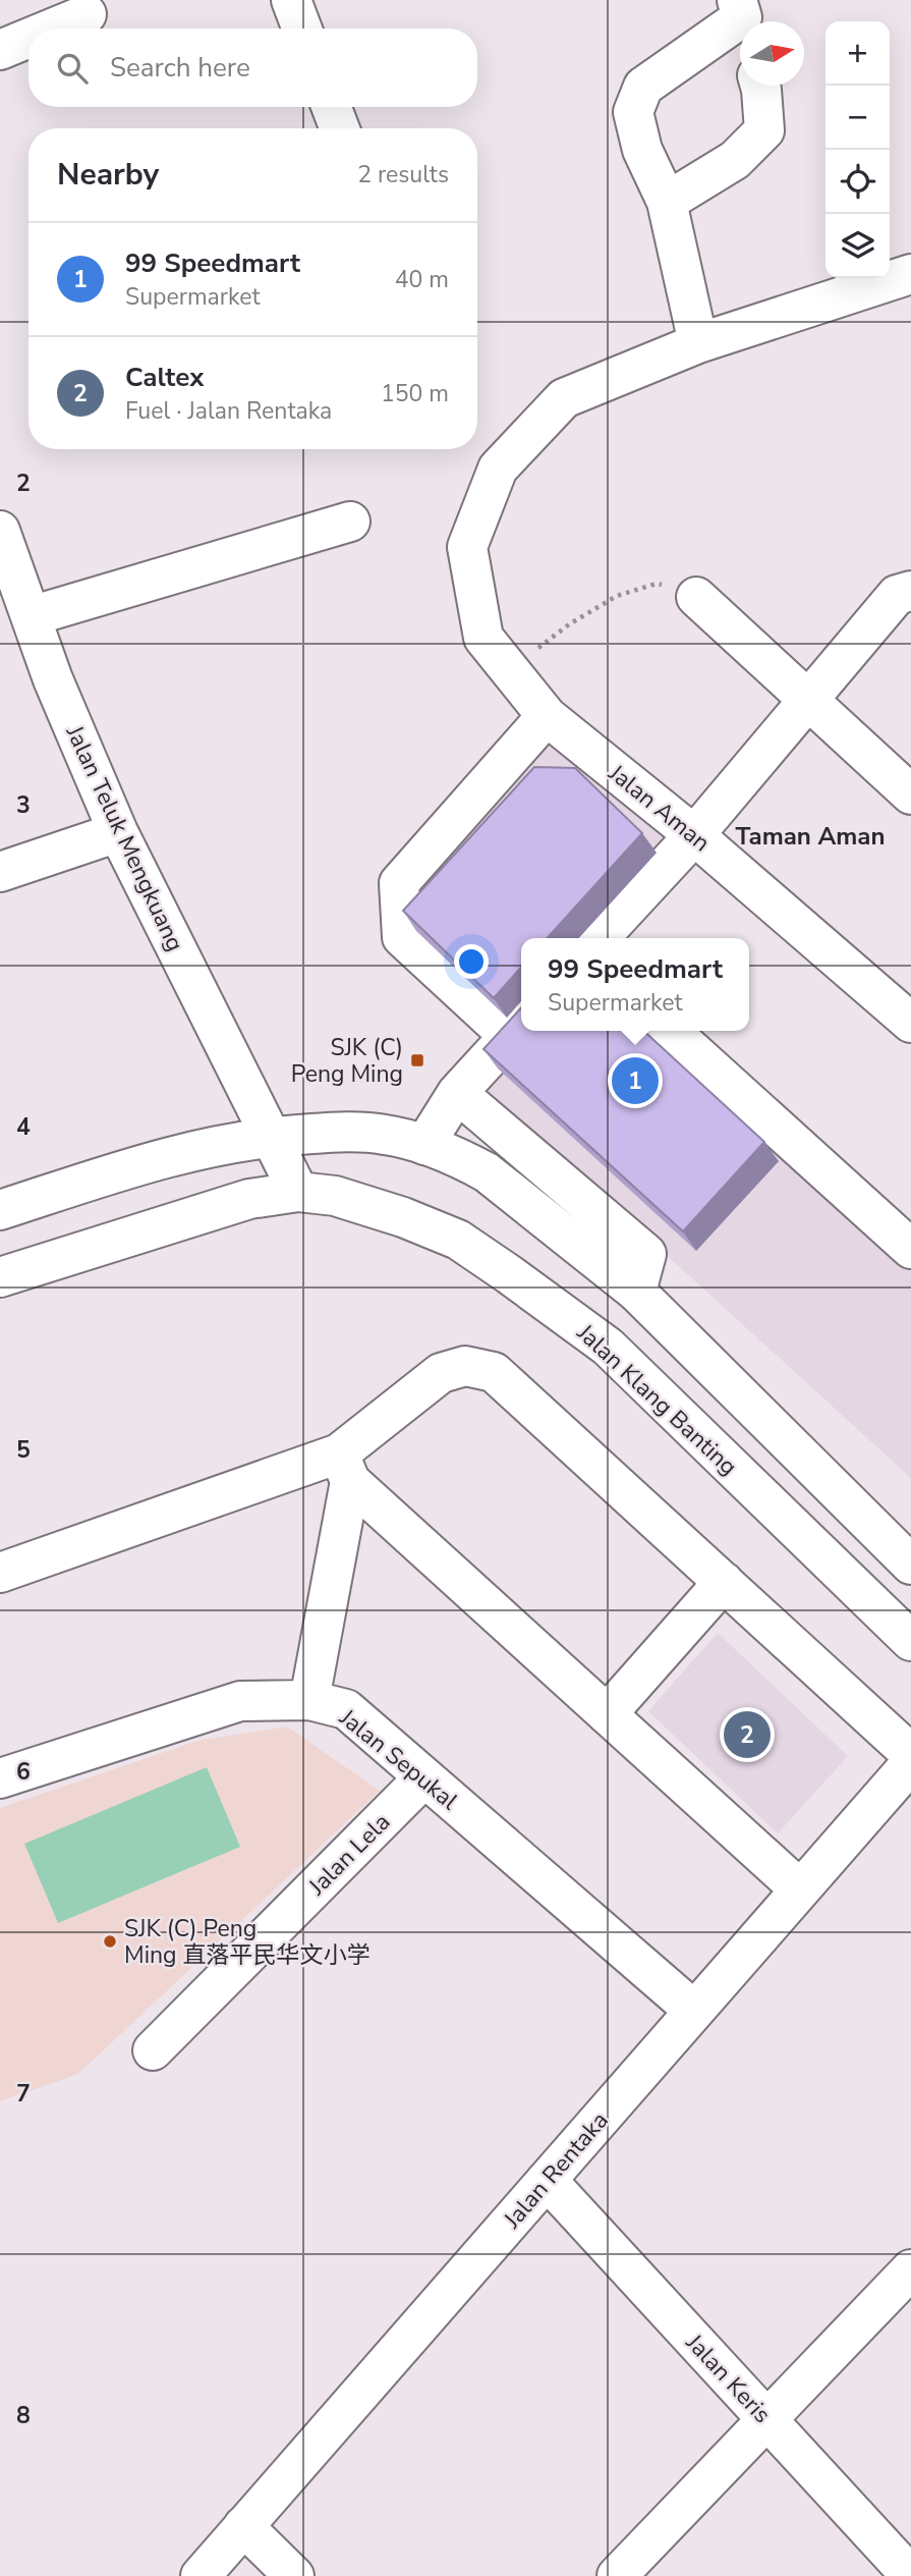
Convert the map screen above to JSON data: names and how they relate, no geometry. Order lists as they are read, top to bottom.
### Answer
{
  "streets": {
    "main road": [
      "Jalan Aman",
      "Jalan Teluk Mengkuang",
      "Jalan Klang Banting",
      "Jalan Sepukal",
      "Jalan Lela",
      "Jalan Rentaka",
      "Jalan Keris"
    ]
  },
  "crossings": [
    ["Jalan Teluk Mengkuang", "Jalan Klang Banting"],
    ["Jalan Sepukal", "Jalan Lela"],
    ["Jalan Sepukal", "Jalan Rentaka"],
    ["Jalan Rentaka", "Jalan Keris"]
  ],
  "districts": ["Taman Aman"],
  "places": {
    "transit": ["SJK (C) Peng Ming"],
    "other": ["SJK (C) Peng Ming 直落平民华文小学"]
  },
  "north": "right",
  "page": {
    "map_buttons": ["+", "−"],
    "search": "Search here",
    "heading": ["Nearby", "2 results"],
    "list": [
      {
        "mark": "1",
        "name": "99 Speedmart",
        "note": "Supermarket",
        "value": "40 m"
      },
      {
        "mark": "2",
        "name": "Caltex",
        "note": "Fuel · Jalan Rentaka",
        "value": "150 m"
      }
    ],
    "popup": ["99 Speedmart", "Supermarket"],
    "pins": ["1", "2"]
  },
  "grid": {
    "rows": [
      "2",
      "3",
      "4",
      "5",
      "6",
      "7",
      "8"
    ]
  }
}
